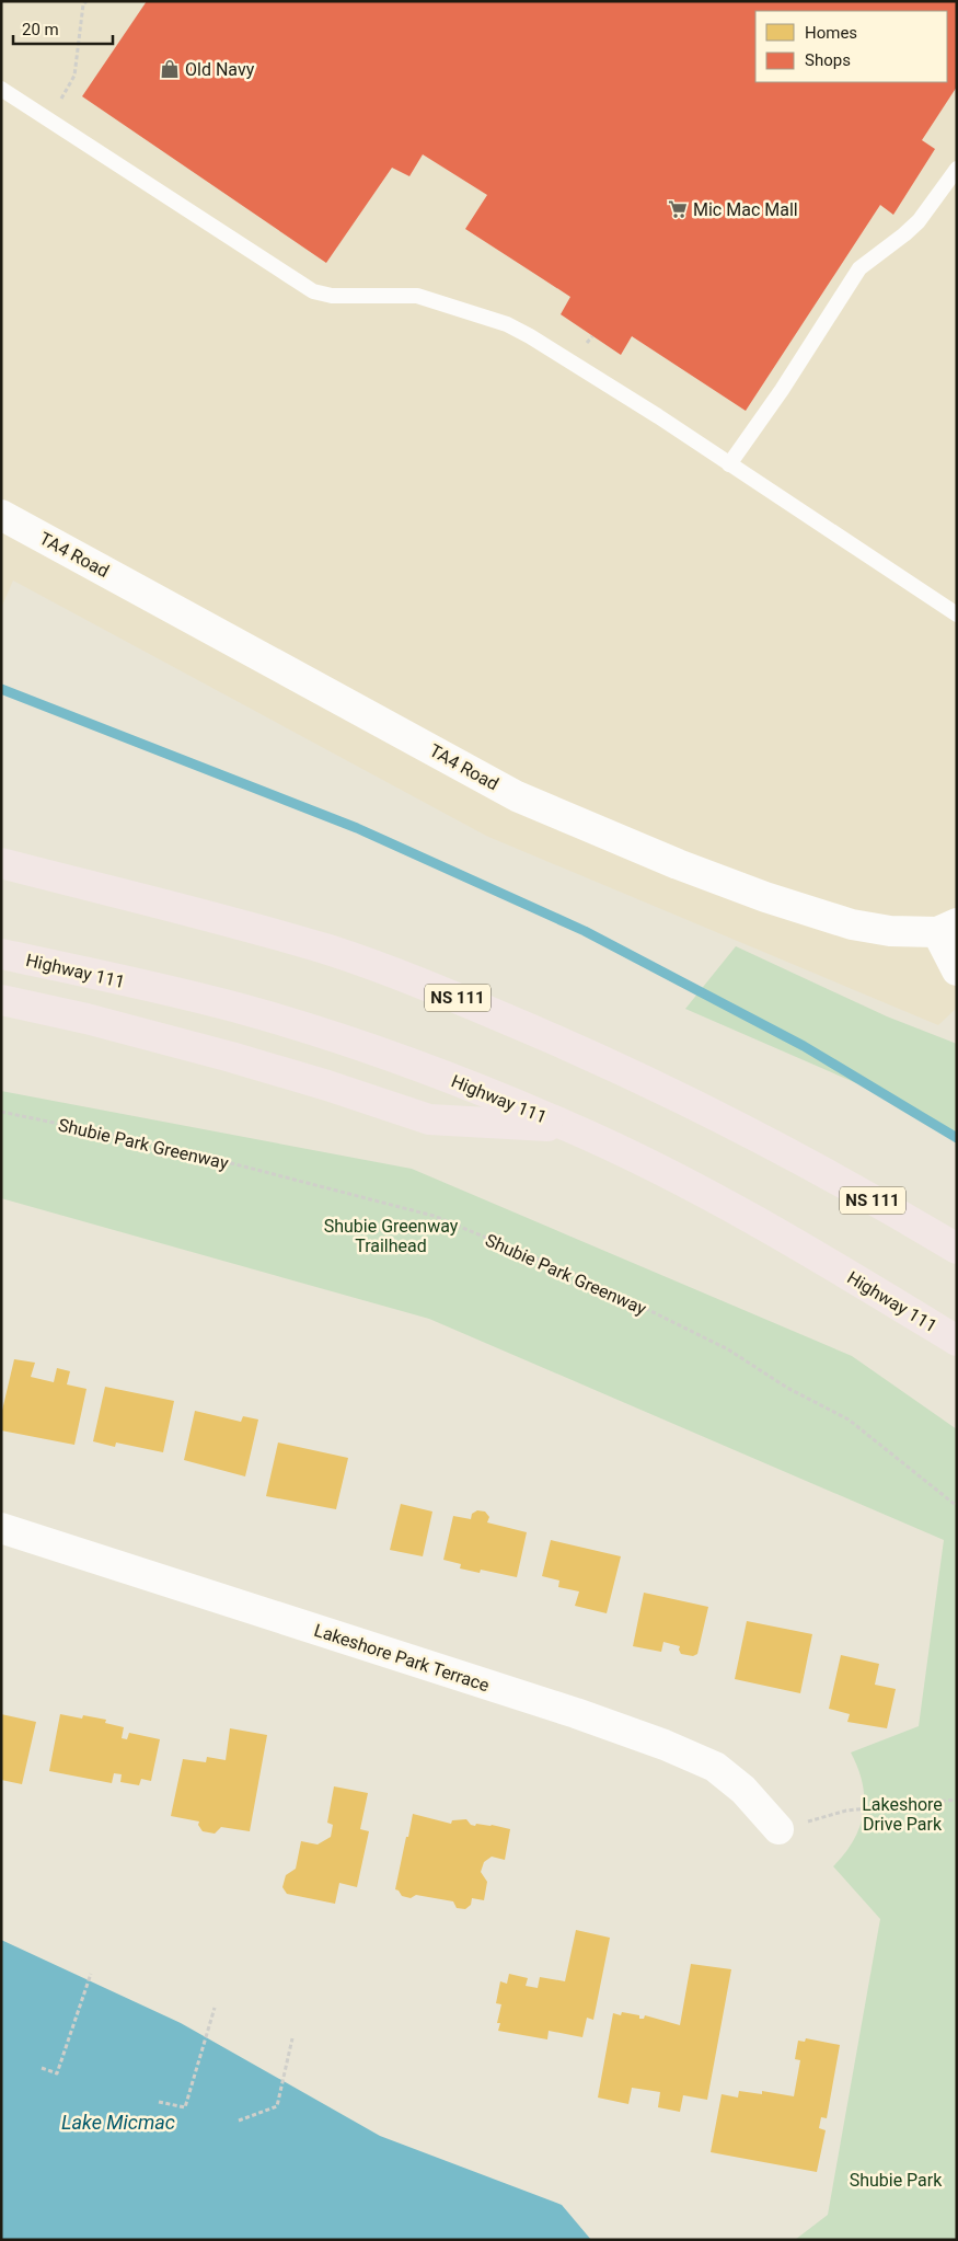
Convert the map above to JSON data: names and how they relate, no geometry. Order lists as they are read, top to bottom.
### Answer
{
  "streets": {
    "highway": ["Highway 111", "NS 111"],
    "street": ["TA4 Road", "Lakeshore Park Terrace"],
    "path": ["Shubie Park Greenway"]
  },
  "water": ["Lake Micmac"],
  "parks": ["Shubie Greenway Trailhead", "Lakeshore Drive Park", "Shubie Park"],
  "places": {
    "shop": ["Old Navy"],
    "supermarket": ["Mic Mac Mall"]
  },
  "legend": ["Homes", "Shops"],
  "scale_bar": "20 m"
}
